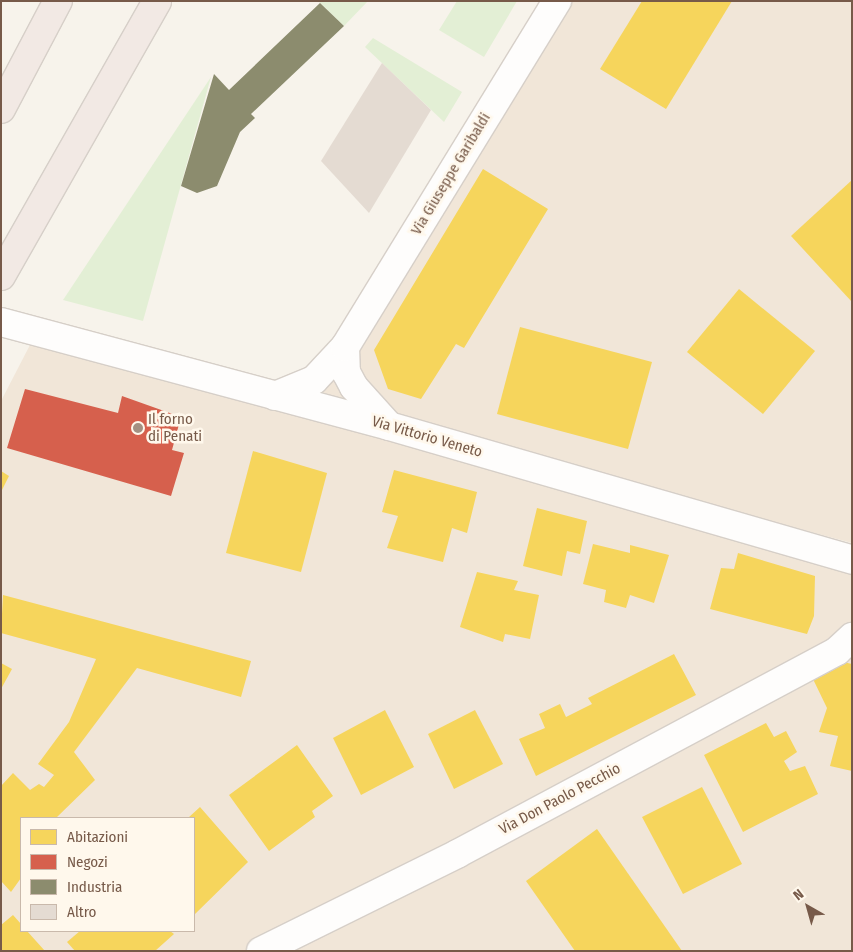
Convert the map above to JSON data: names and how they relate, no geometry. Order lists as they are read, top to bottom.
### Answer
{
  "streets": {
    "street": ["Via Giuseppe Garibaldi", "Via Vittorio Veneto", "Via Don Paolo Pecchio"]
  },
  "crossings": [
    ["Via Giuseppe Garibaldi", "Via Vittorio Veneto"]
  ],
  "places": ["Il forno di Penati"],
  "legend": [
    "Abitazioni",
    "Negozi",
    "Industria",
    "Altro"
  ],
  "north": "top left"
}
